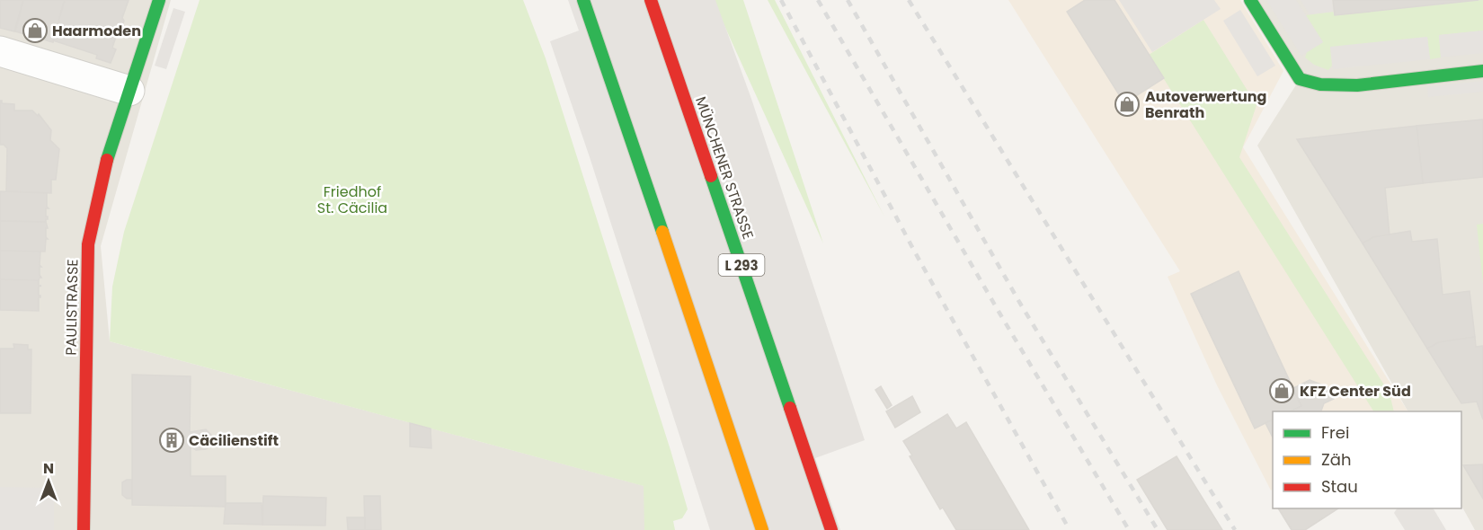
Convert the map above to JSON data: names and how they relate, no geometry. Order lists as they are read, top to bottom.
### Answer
{
  "streets": {
    "main road": ["MÜNCHENER STRASSE", "L 293", "PAULISTRASSE"]
  },
  "parks": ["Friedhof St. Cäcilia"],
  "places": {
    "shop": ["Haarmoden", "Autoverwertung Benrath", "KFZ Center Süd"],
    "building": ["Cäcilienstift"]
  },
  "legend": ["Frei", "Zäh", "Stau"],
  "north": "top"
}
